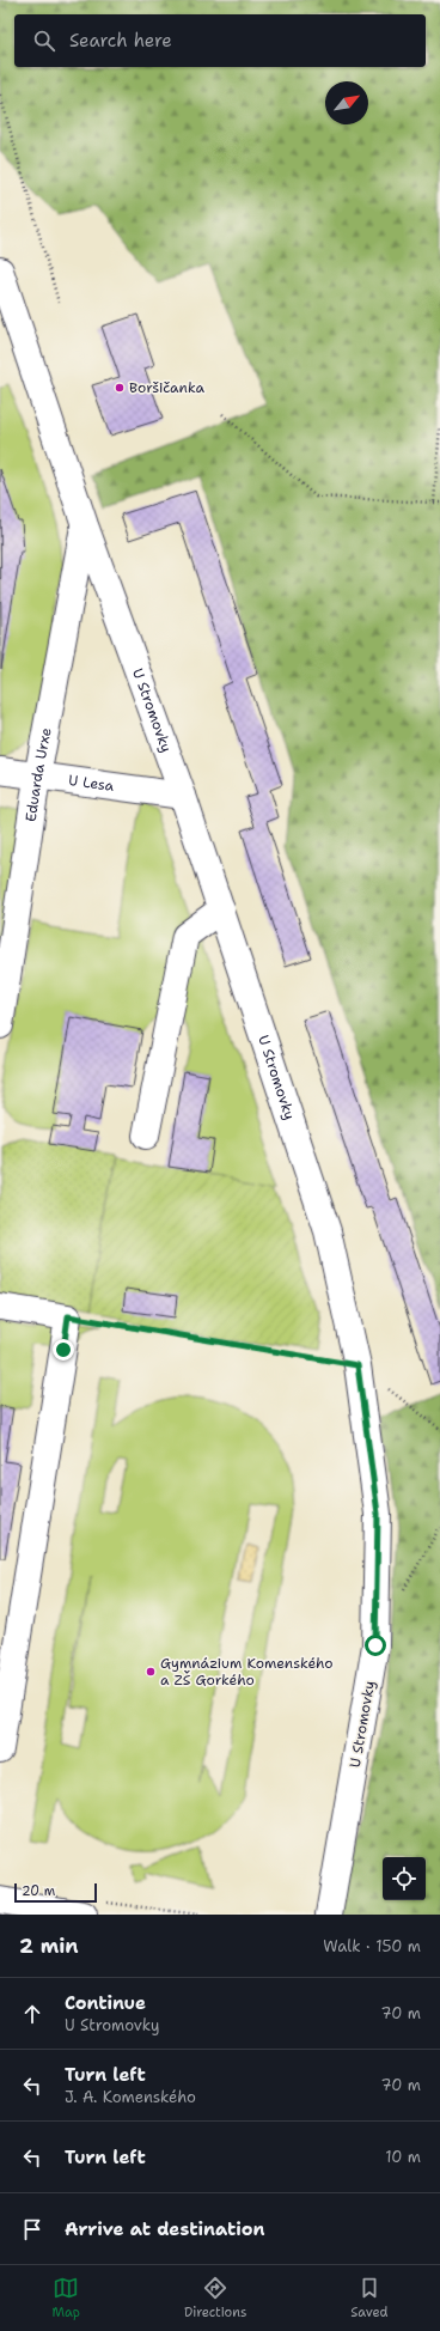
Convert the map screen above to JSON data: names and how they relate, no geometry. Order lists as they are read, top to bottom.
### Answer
{
  "streets": {
    "street": ["U Stromovky", "Eduarda Urxe", "U Lesa"]
  },
  "crossings": [
    ["U Stromovky", "Eduarda Urxe"],
    ["U Stromovky", "U Lesa"],
    ["Eduarda Urxe", "U Lesa"]
  ],
  "places": ["Boršičanka", "Gymnázium Komenského a ZŠ Gorkého"],
  "scale_bar": "20 m",
  "north": "top right",
  "page": {
    "search": "Search here",
    "scale": "20 m",
    "heading": ["2 min", "Walk · 150 m"],
    "list": [
      ["Continue", "U Stromovky", "70 m"],
      ["Turn left", "J. A. Komenského", "70 m"],
      ["Turn left", "10 m"],
      "Arrive at destination"
    ],
    "nav": ["Map", "Directions", "Saved"]
  }
}
